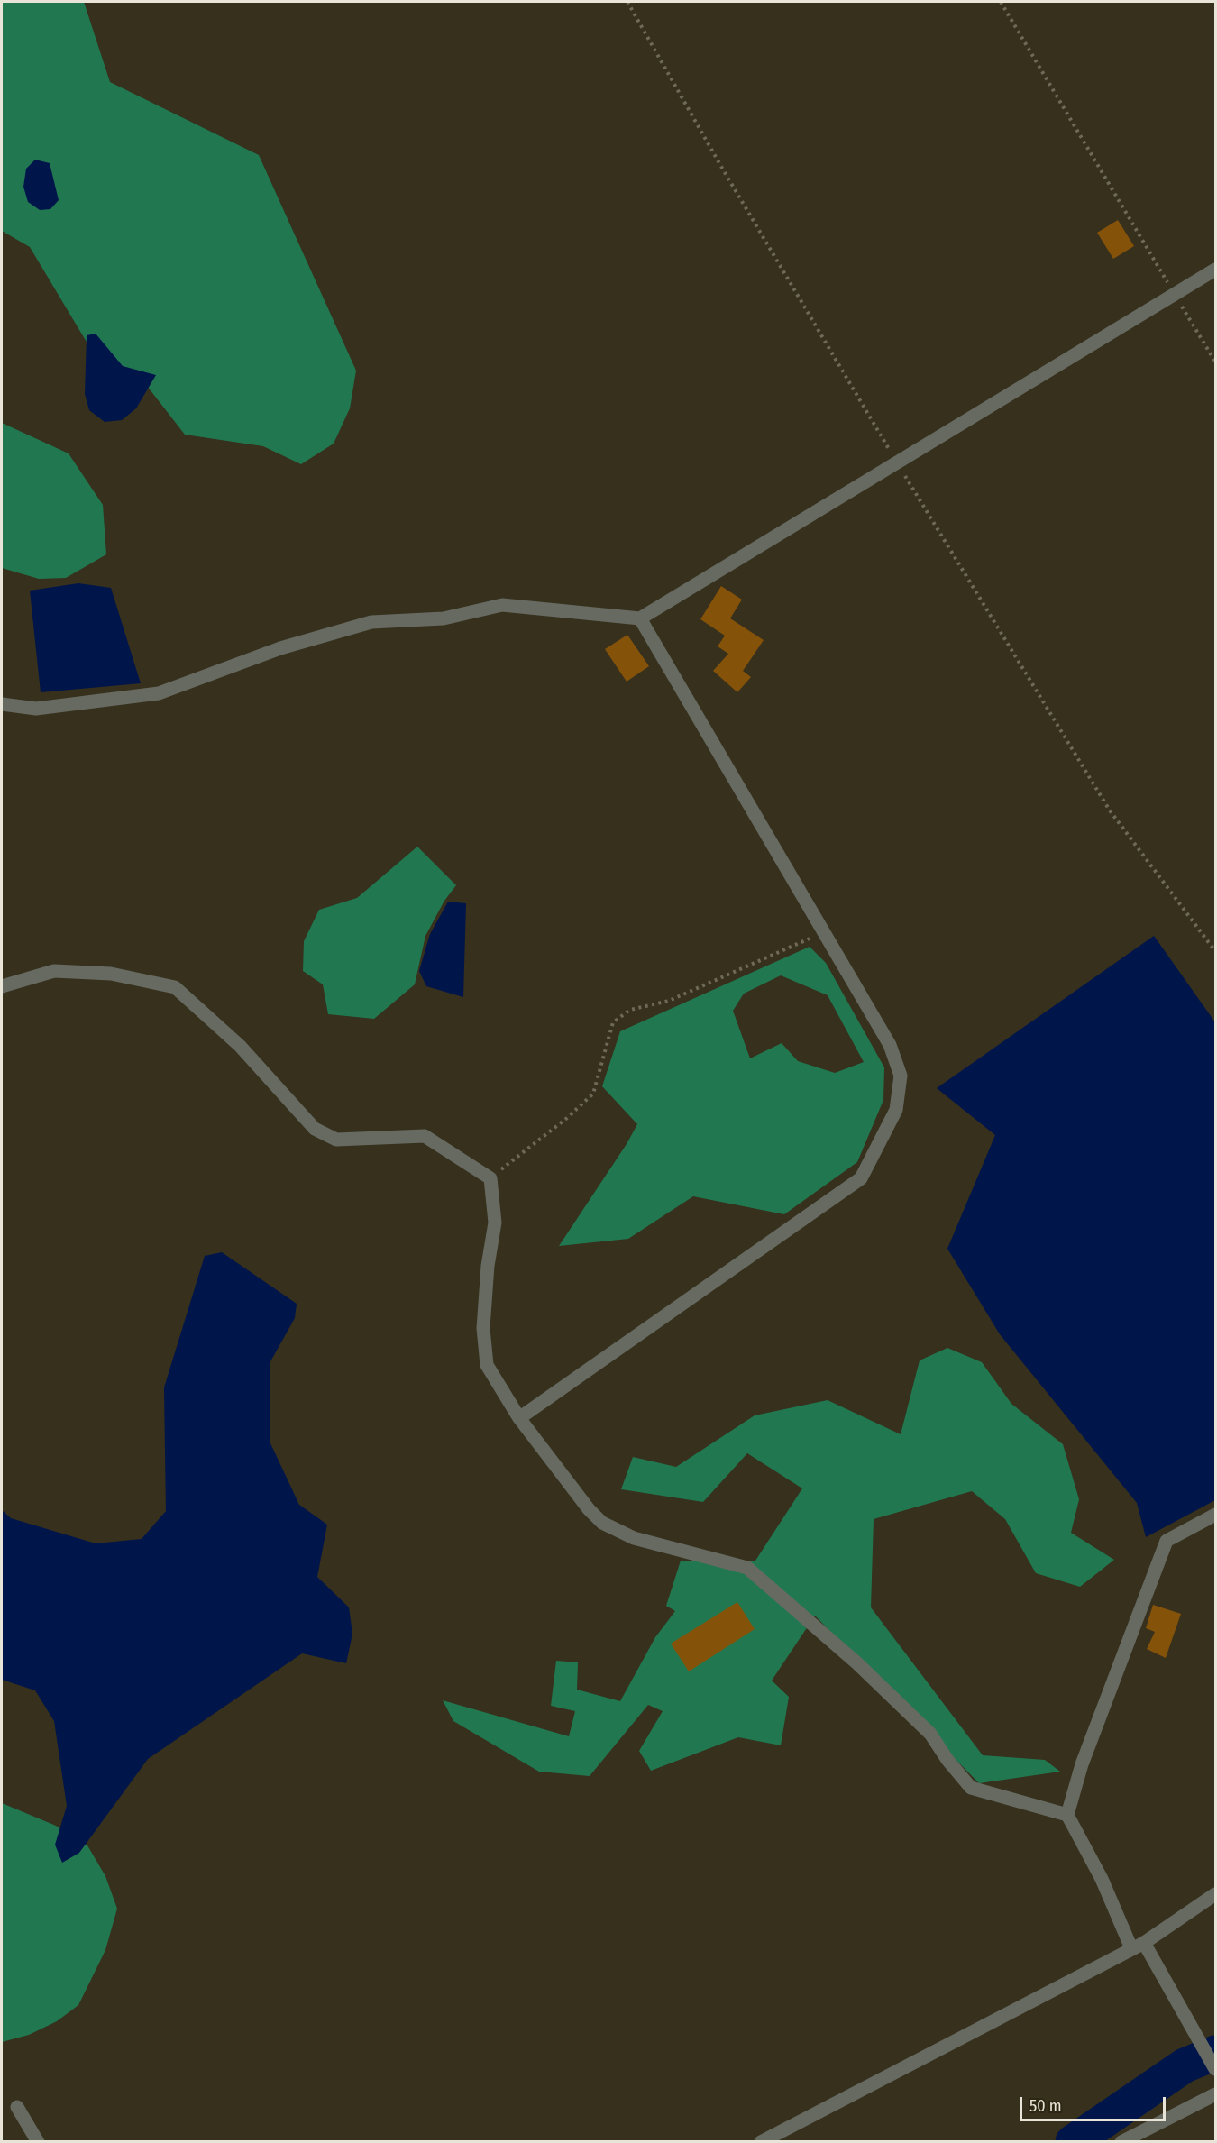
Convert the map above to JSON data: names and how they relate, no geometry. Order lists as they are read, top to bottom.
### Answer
{
  "scale_bar": "50 m"
}
